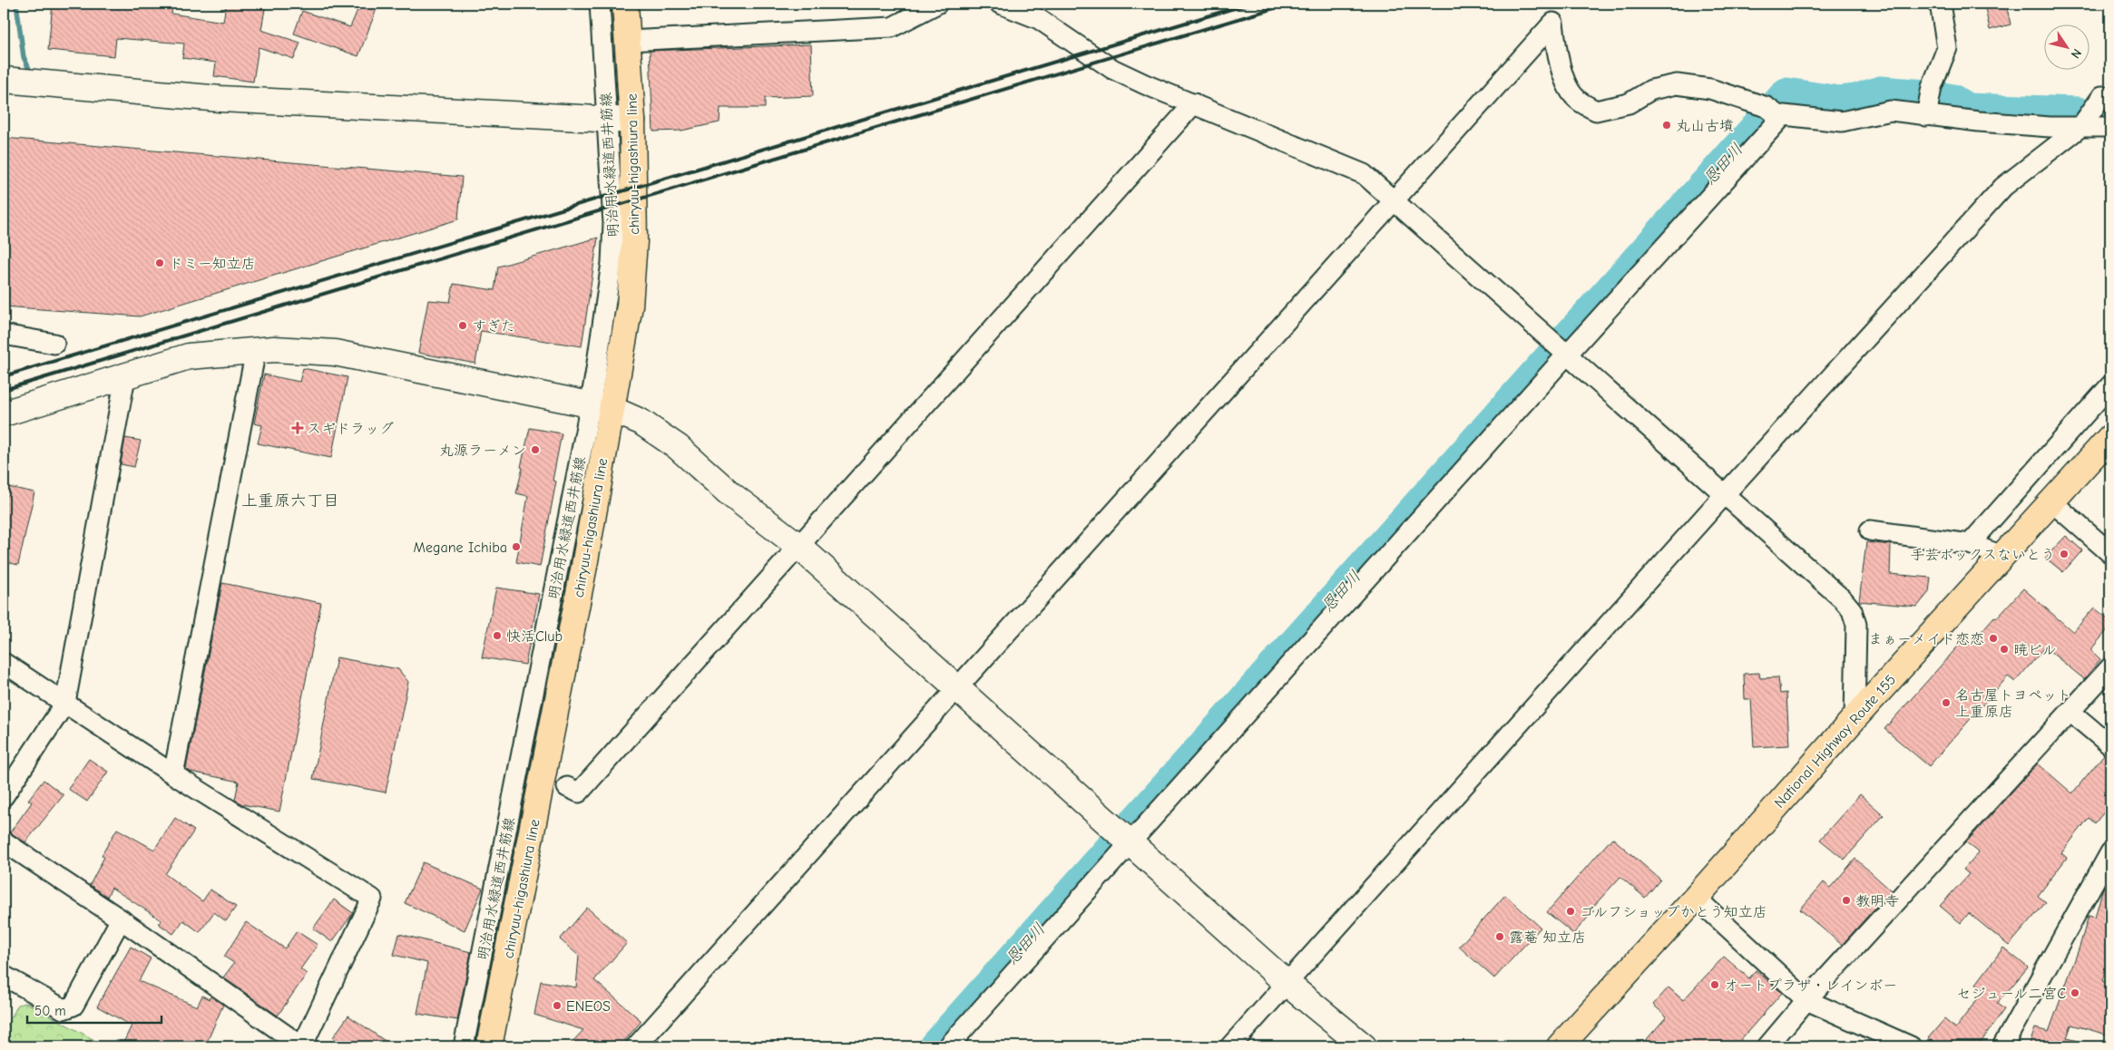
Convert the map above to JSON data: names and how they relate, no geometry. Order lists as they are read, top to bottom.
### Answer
{
  "streets": {
    "main road": ["chiryuu-higashiura line", "National Highway Route 155"],
    "street": ["明治用水緑道西井筋線"]
  },
  "crossings": [
    ["chiryuu-higashiura line", "明治用水緑道西井筋線"]
  ],
  "districts": ["上重原六丁目"],
  "water": ["恩田川"],
  "places": {
    "other": [
      "丸山古墳",
      "ドミー知立店",
      "すぎた",
      "丸源ラーメン",
      "Megane Ichiba",
      "手芸ボックスないとう",
      "快活Club",
      "まぁーメイド恋恋",
      "暁ビル",
      "名古屋トヨペット 上重原店",
      "教明寺",
      "ゴルフショップかとう知立店",
      "露菴 知立店",
      "オートプラザ・レインボー",
      "セジュール二宮C",
      "ENEOS"
    ],
    "health": ["スギドラッグ"]
  },
  "scale_bar": "50 m",
  "north": "bottom right"
}
